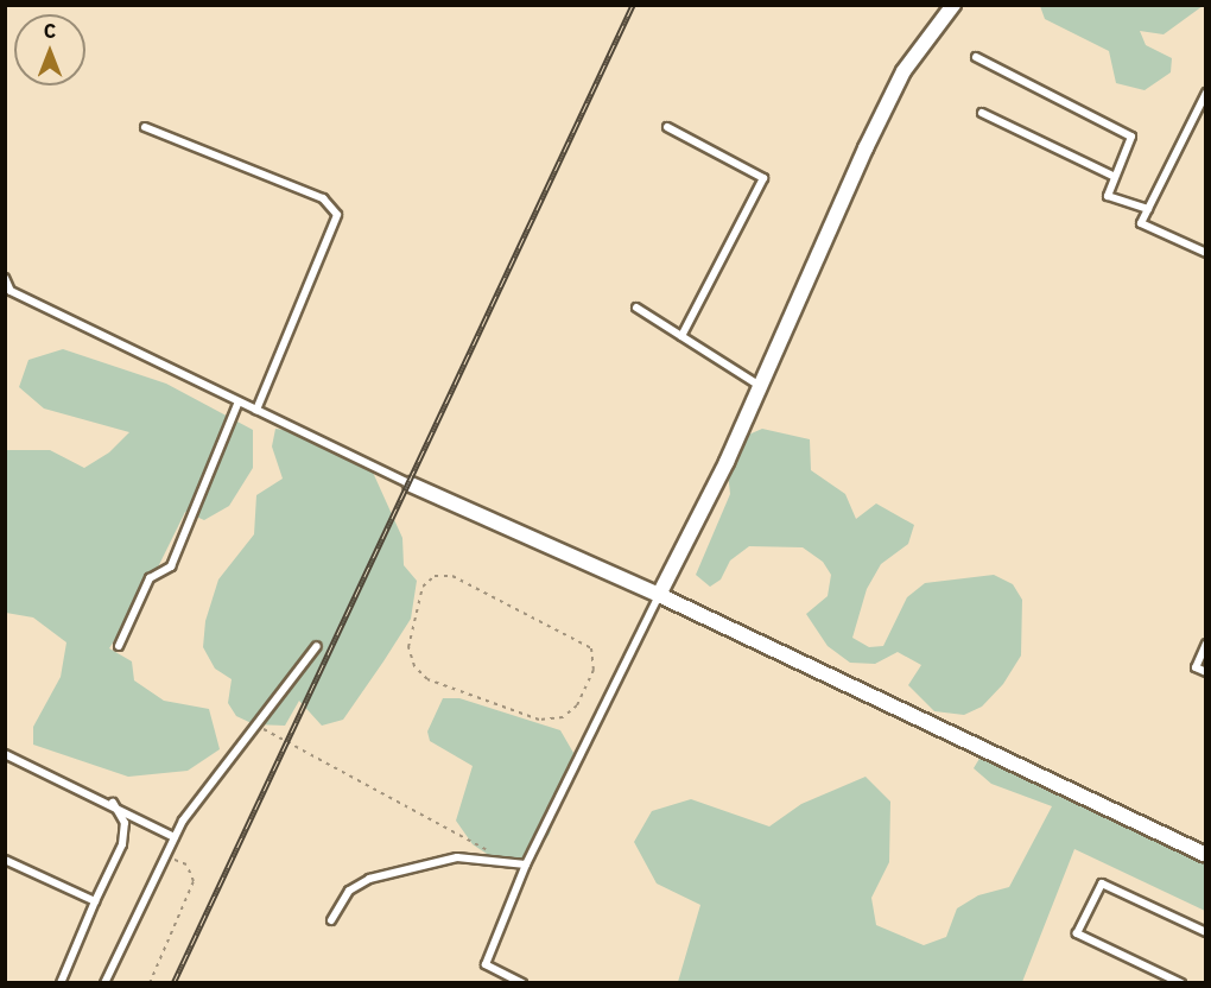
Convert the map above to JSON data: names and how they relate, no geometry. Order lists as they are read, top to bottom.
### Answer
{
  "north": "top"
}
